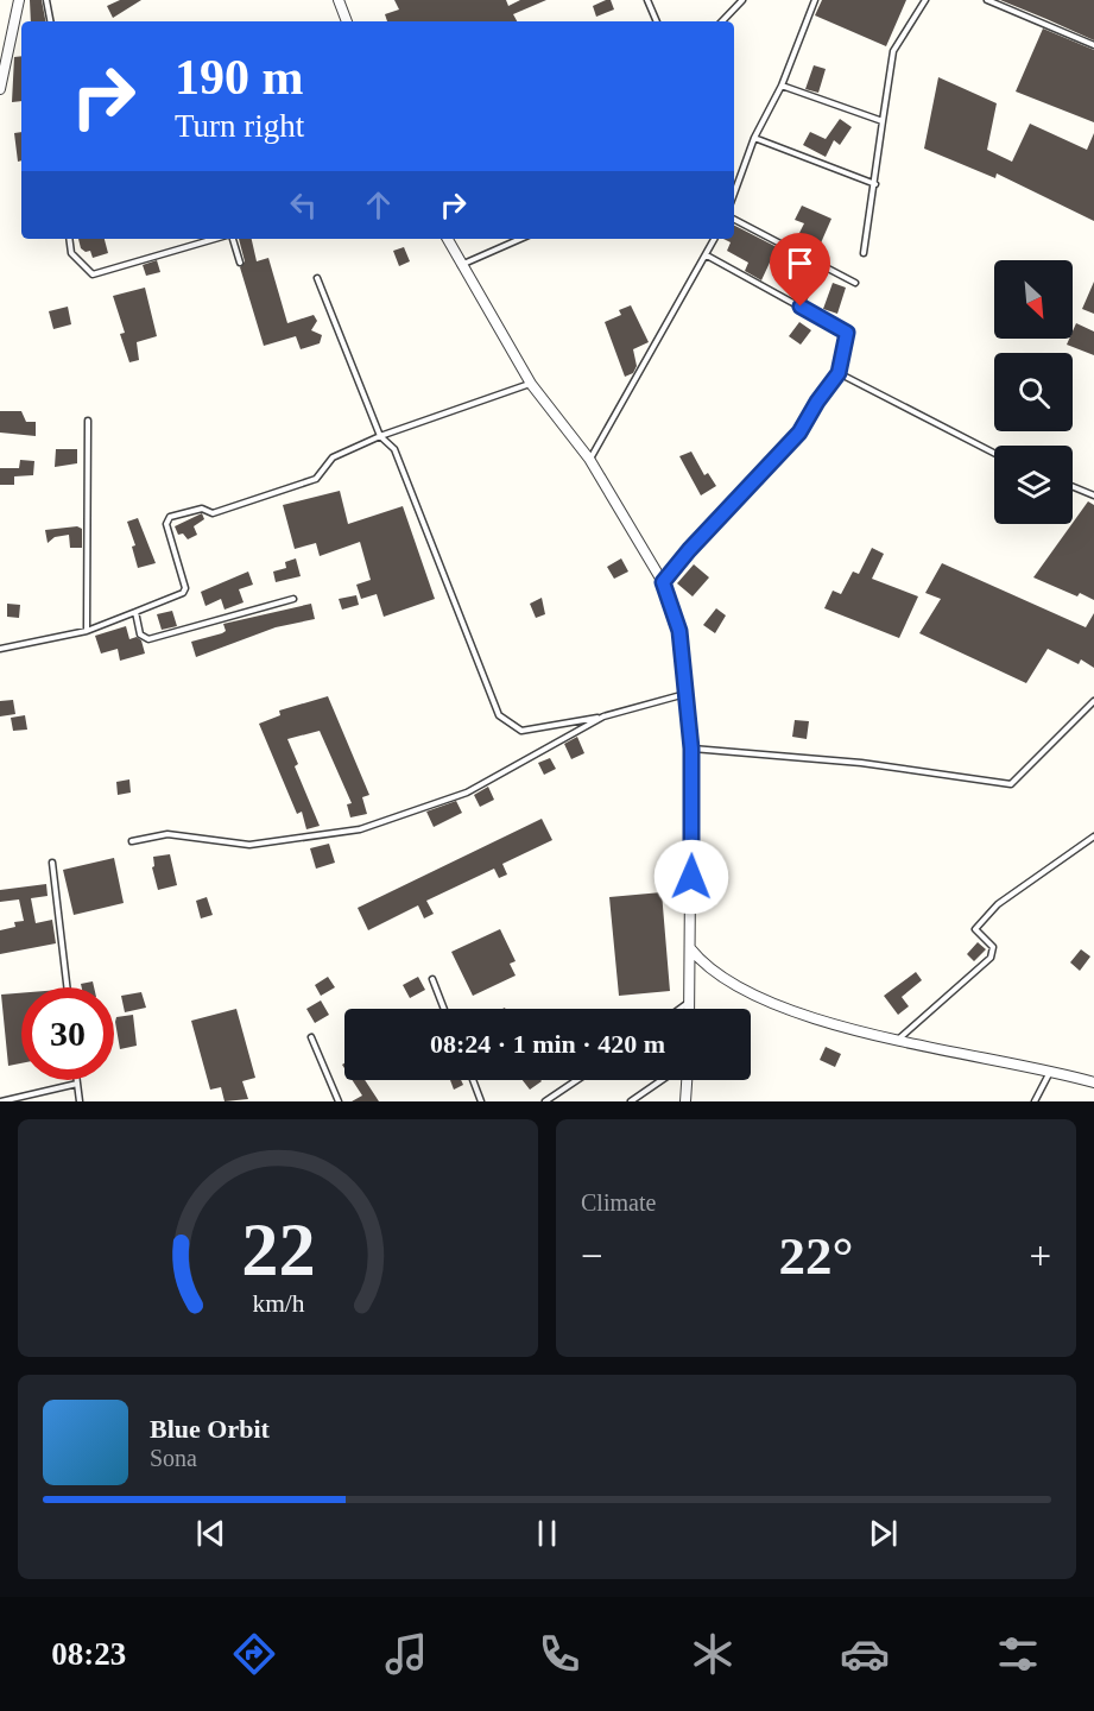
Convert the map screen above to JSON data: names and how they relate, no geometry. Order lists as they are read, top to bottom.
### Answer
{
  "north": "bottom right",
  "page": {
    "turn": ["190 m", "Turn right"],
    "limit": "30",
    "trip": "08:24 · 1 min · 420 m",
    "tile": "Climate",
    "heat": ["−", "22°", "+"],
    "song": ["Blue Orbit", "Sona"],
    "tabs": "08:23",
    "gauge": ["22", "km/h"]
  }
}
